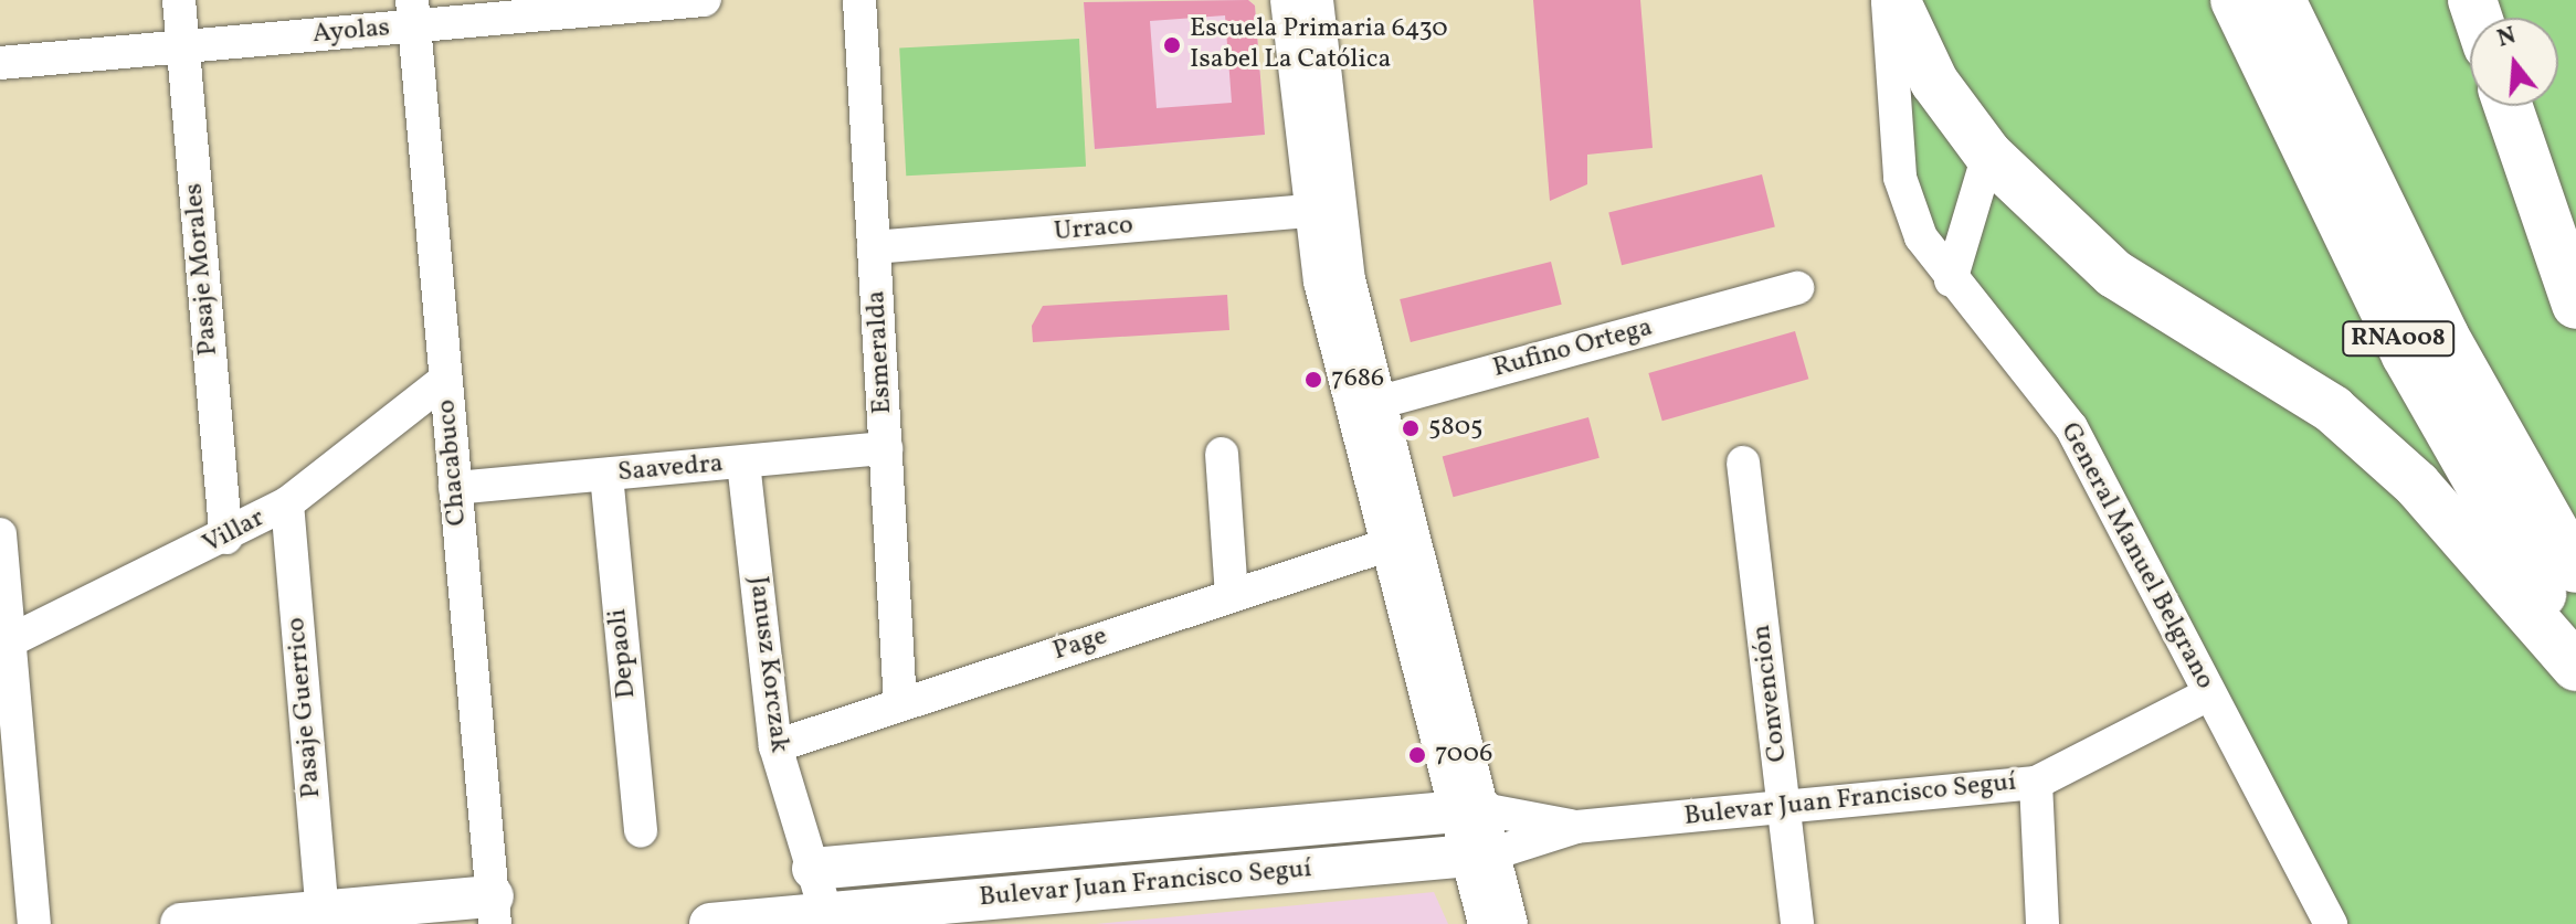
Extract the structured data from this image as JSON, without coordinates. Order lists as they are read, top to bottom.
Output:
{
  "streets": {
    "highway": ["RNA008"],
    "main road": ["Bulevar Juan Francisco Seguí"],
    "street": [
      "Ayolas",
      "Urraco",
      "Pasaje Morales",
      "Rufino Ortega",
      "Esmeralda",
      "Chacabuco",
      "Saavedra",
      "Villar",
      "General Manuel Belgrano",
      "Page",
      "Depaoli",
      "Janusz Korczak",
      "Convención",
      "Pasaje Guerrico"
    ]
  },
  "crossings": [
    ["Ayolas", "Pasaje Morales"],
    ["Ayolas", "Chacabuco"],
    ["Urraco", "Esmeralda"],
    ["Pasaje Morales", "Villar"],
    ["Esmeralda", "Saavedra"],
    ["Esmeralda", "Page"],
    ["Chacabuco", "Saavedra"],
    ["Chacabuco", "Villar"],
    ["Saavedra", "Depaoli"],
    ["Saavedra", "Janusz Korczak"],
    ["Villar", "Pasaje Guerrico"],
    ["General Manuel Belgrano", "Bulevar Juan Francisco Seguí"],
    ["Page", "Janusz Korczak"],
    ["Janusz Korczak", "Bulevar Juan Francisco Seguí"],
    ["Convención", "Bulevar Juan Francisco Seguí"]
  ],
  "places": [
    "Escuela Primaria 6430 Isabel La Católica",
    "7686",
    "5805",
    "7006"
  ],
  "north": "top"
}
